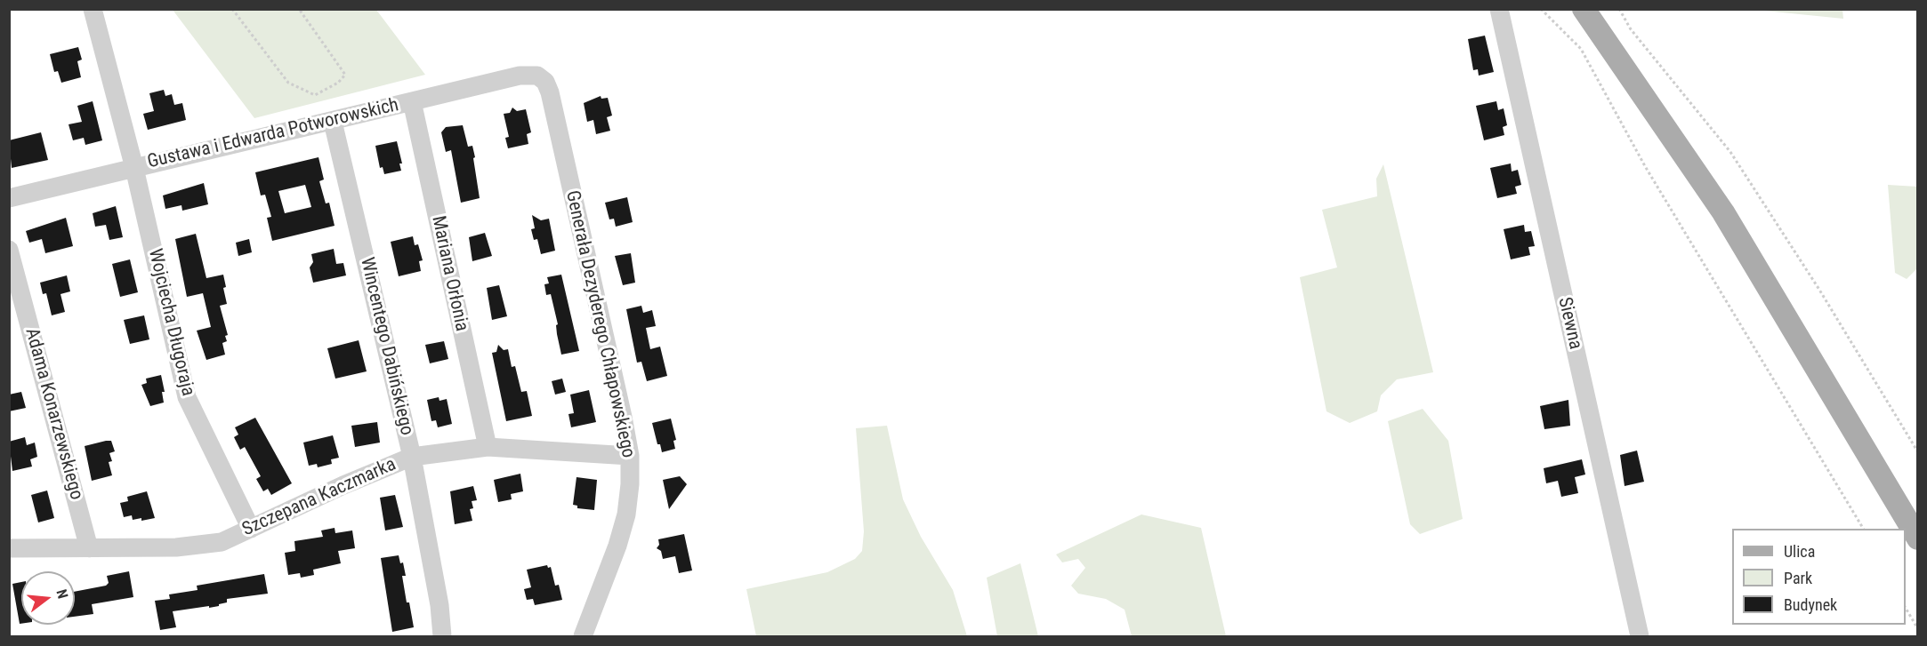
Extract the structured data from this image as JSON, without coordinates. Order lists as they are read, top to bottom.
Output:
{
  "streets": {
    "street": [
      "Gustawa i Edwarda Potworowskich",
      "Mariana Orłonia",
      "Wojciecha Długoraja",
      "Siewna",
      "Generała Dezyderego Chłapowskiego",
      "Wincentego Dabińskiego",
      "Adama Konarzewskiego",
      "Szczepana Kaczmarka"
    ]
  },
  "crossings": [
    ["Gustawa i Edwarda Potworowskich", "Mariana Orłonia"],
    ["Gustawa i Edwarda Potworowskich", "Wojciecha Długoraja"],
    ["Gustawa i Edwarda Potworowskich", "Generała Dezyderego Chłapowskiego"],
    ["Gustawa i Edwarda Potworowskich", "Wincentego Dabińskiego"],
    ["Mariana Orłonia", "Szczepana Kaczmarka"],
    ["Wojciecha Długoraja", "Szczepana Kaczmarka"],
    ["Generała Dezyderego Chłapowskiego", "Szczepana Kaczmarka"],
    ["Wincentego Dabińskiego", "Szczepana Kaczmarka"],
    ["Adama Konarzewskiego", "Szczepana Kaczmarka"]
  ],
  "legend": ["Ulica", "Park", "Budynek"],
  "north": "right"
}
